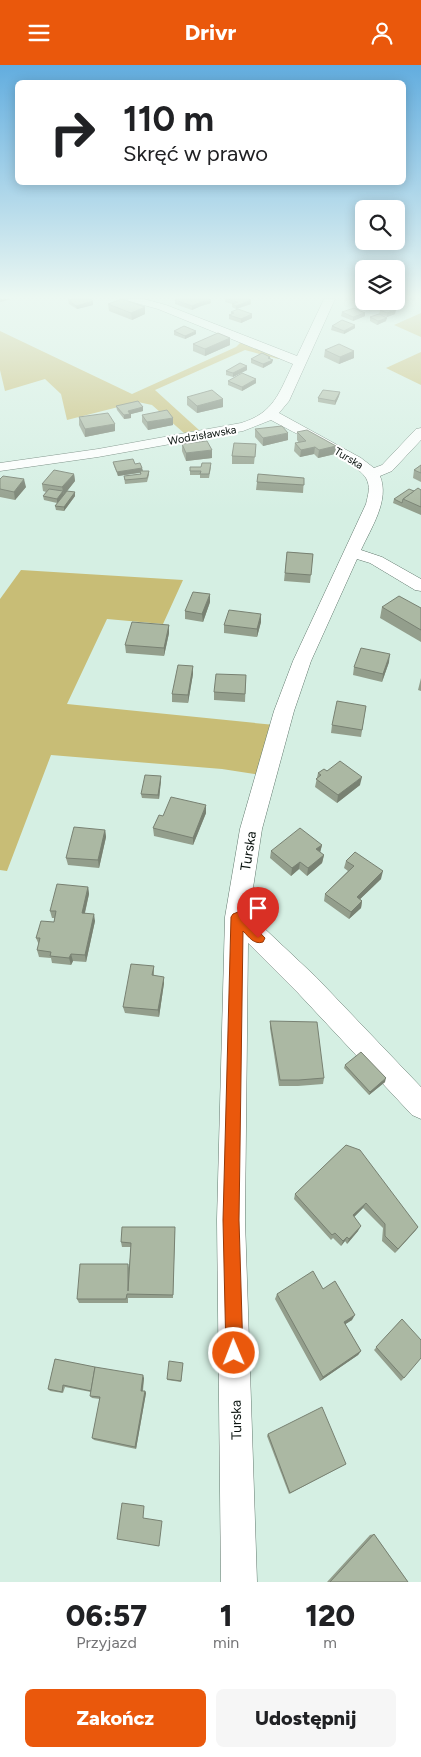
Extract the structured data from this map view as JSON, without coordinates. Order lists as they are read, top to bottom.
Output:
{
  "streets": {
    "street": ["Wodzisławska", "Turska"]
  },
  "crossings": [
    ["Wodzisławska", "Turska"]
  ],
  "page": {
    "header": "Drivr",
    "turn": ["110 m", "Skręć w prawo"],
    "eta": [
      "06:57",
      "Przyjazd",
      "1",
      "min",
      "120",
      "m"
    ],
    "buttons": ["Zakończ", "Udostępnij"]
  }
}
